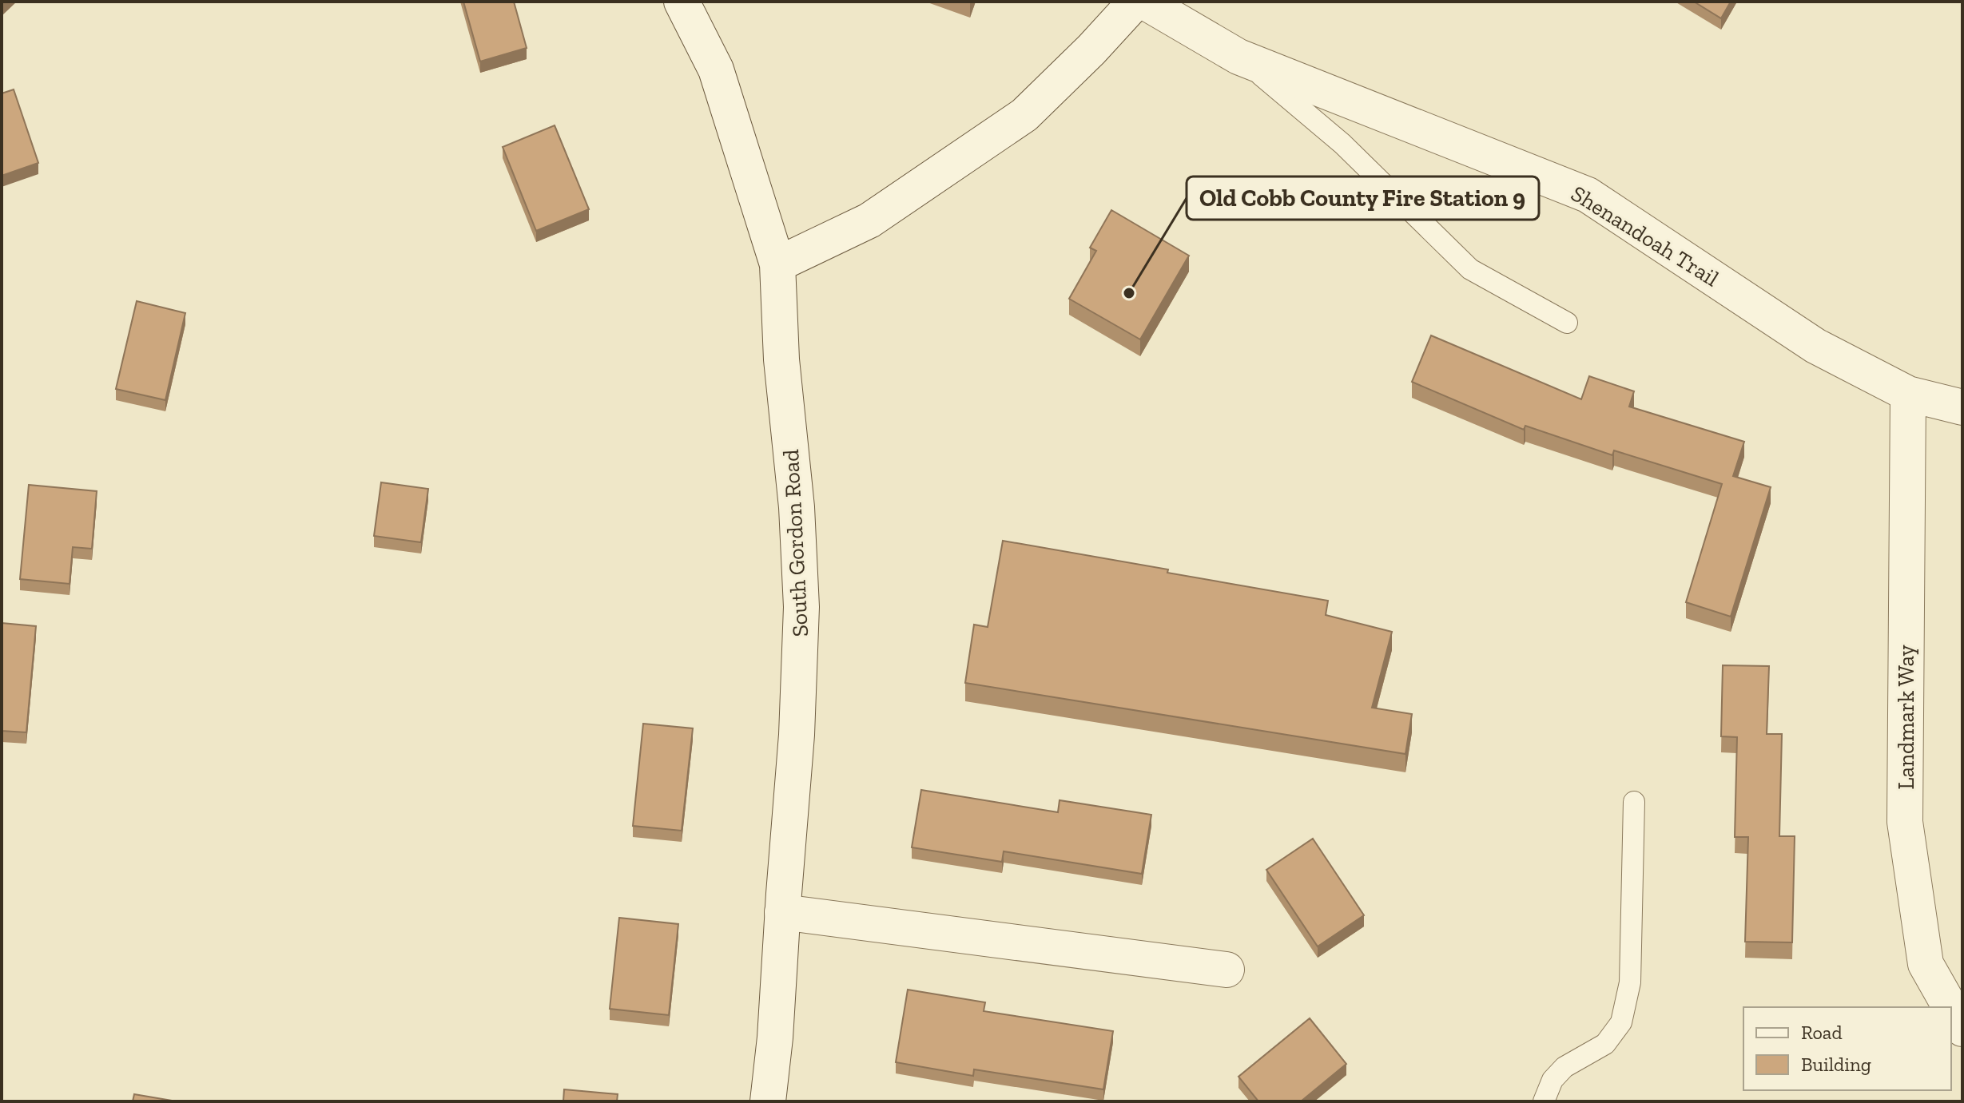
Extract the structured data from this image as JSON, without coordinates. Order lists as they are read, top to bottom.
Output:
{
  "streets": {
    "street": ["Shenandoah Trail", "South Gordon Road", "Landmark Way"]
  },
  "crossings": [
    ["Shenandoah Trail", "Landmark Way"]
  ],
  "places": ["Old Cobb County Fire Station 9"],
  "legend": ["Road", "Building"]
}
